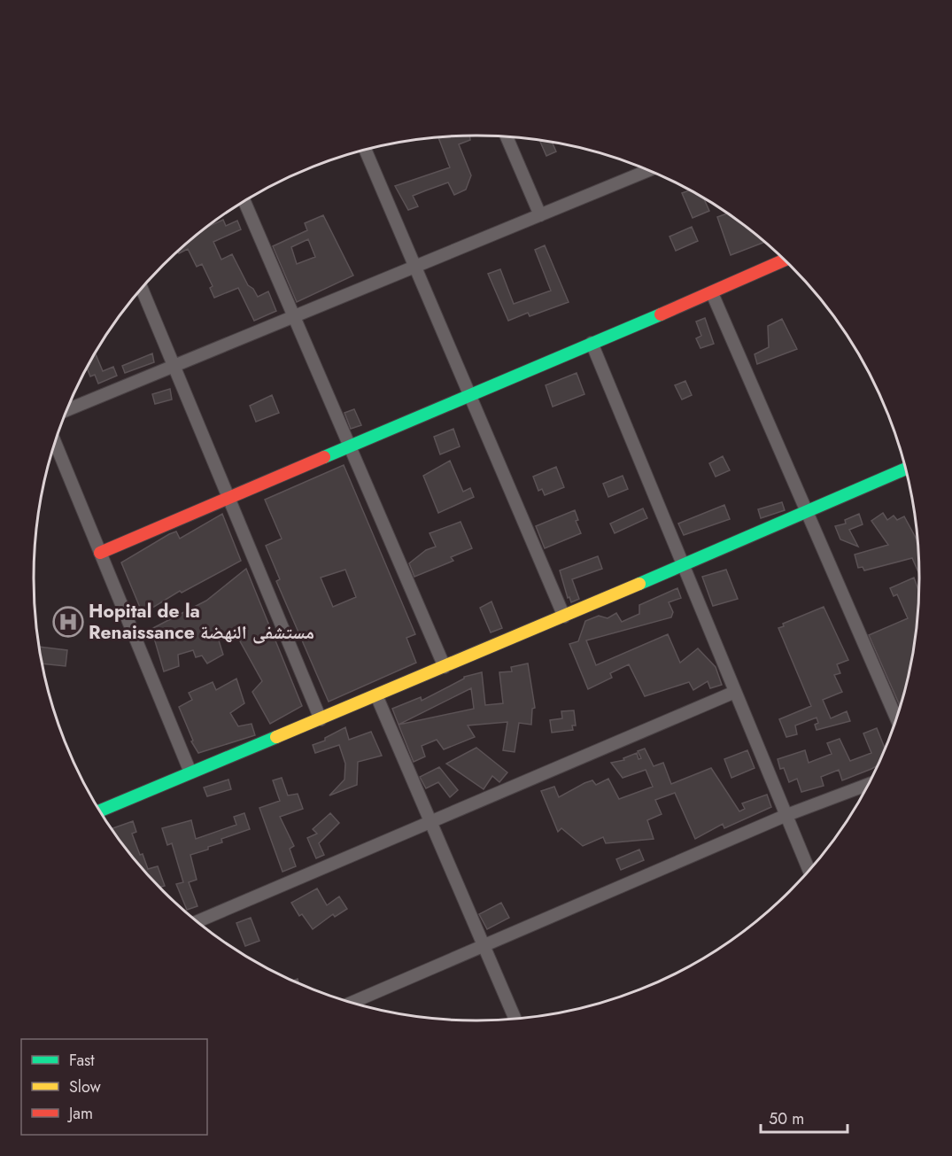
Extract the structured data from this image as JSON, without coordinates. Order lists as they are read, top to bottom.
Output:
{
  "places": {
    "hospital": ["Hopital de la Renaissance مستشفى النهضة"]
  },
  "legend": ["Fast", "Slow", "Jam"],
  "scale_bar": "50 m"
}
